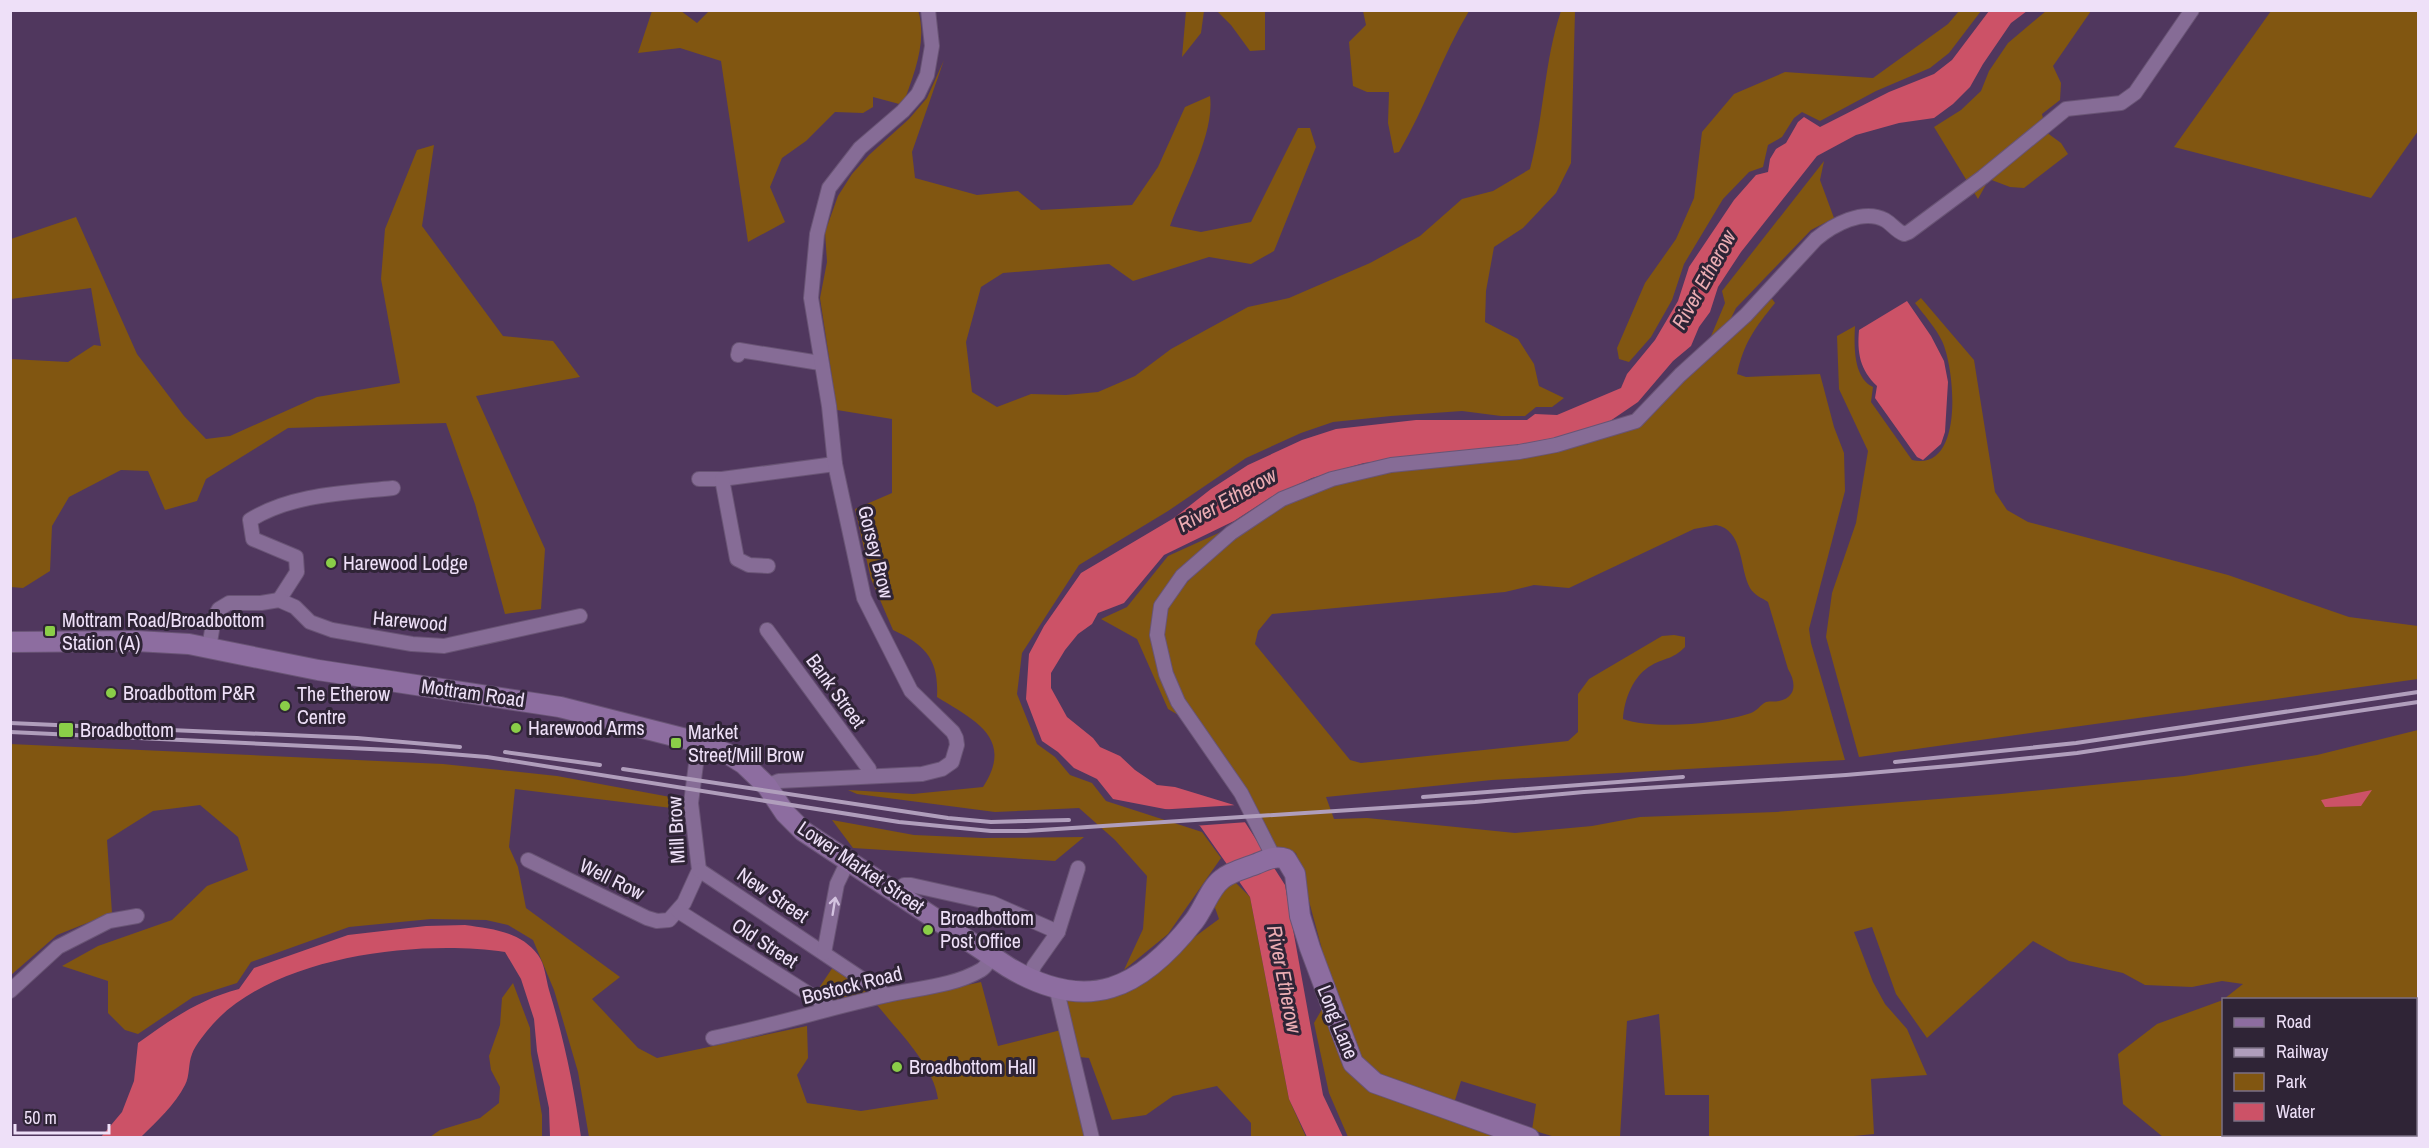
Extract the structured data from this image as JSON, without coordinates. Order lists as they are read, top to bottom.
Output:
{
  "streets": {
    "street": [
      "Gorsey Brow",
      "Harewood",
      "Bank Street",
      "Mottram Road",
      "Mill Brow",
      "Lower Market Street",
      "Well Row",
      "New Street",
      "Old Street",
      "Bostock Road",
      "Long Lane"
    ]
  },
  "crossings": [
    ["Gorsey Brow", "Bank Street"],
    ["Gorsey Brow", "Lower Market Street"],
    ["Mottram Road", "Mill Brow"],
    ["Mottram Road", "Lower Market Street"],
    ["Mill Brow", "Lower Market Street"],
    ["Mill Brow", "Well Row"],
    ["Mill Brow", "New Street"],
    ["Mill Brow", "Old Street"],
    ["Lower Market Street", "Bostock Road"],
    ["Lower Market Street", "Long Lane"],
    ["Well Row", "Old Street"],
    ["New Street", "Bostock Road"],
    ["Old Street", "Bostock Road"]
  ],
  "water": ["River Etherow"],
  "places": {
    "other": [
      "Harewood Lodge",
      "Broadbottom P&R",
      "The Etherow Centre",
      "Harewood Arms",
      "Broadbottom Post Office",
      "Broadbottom Hall"
    ],
    "transit": ["Mottram Road/Broadbottom Station (A)", "Broadbottom", "Market Street/Mill Brow"]
  },
  "legend": [
    "Road",
    "Railway",
    "Park",
    "Water"
  ],
  "scale_bar": "50 m"
}
